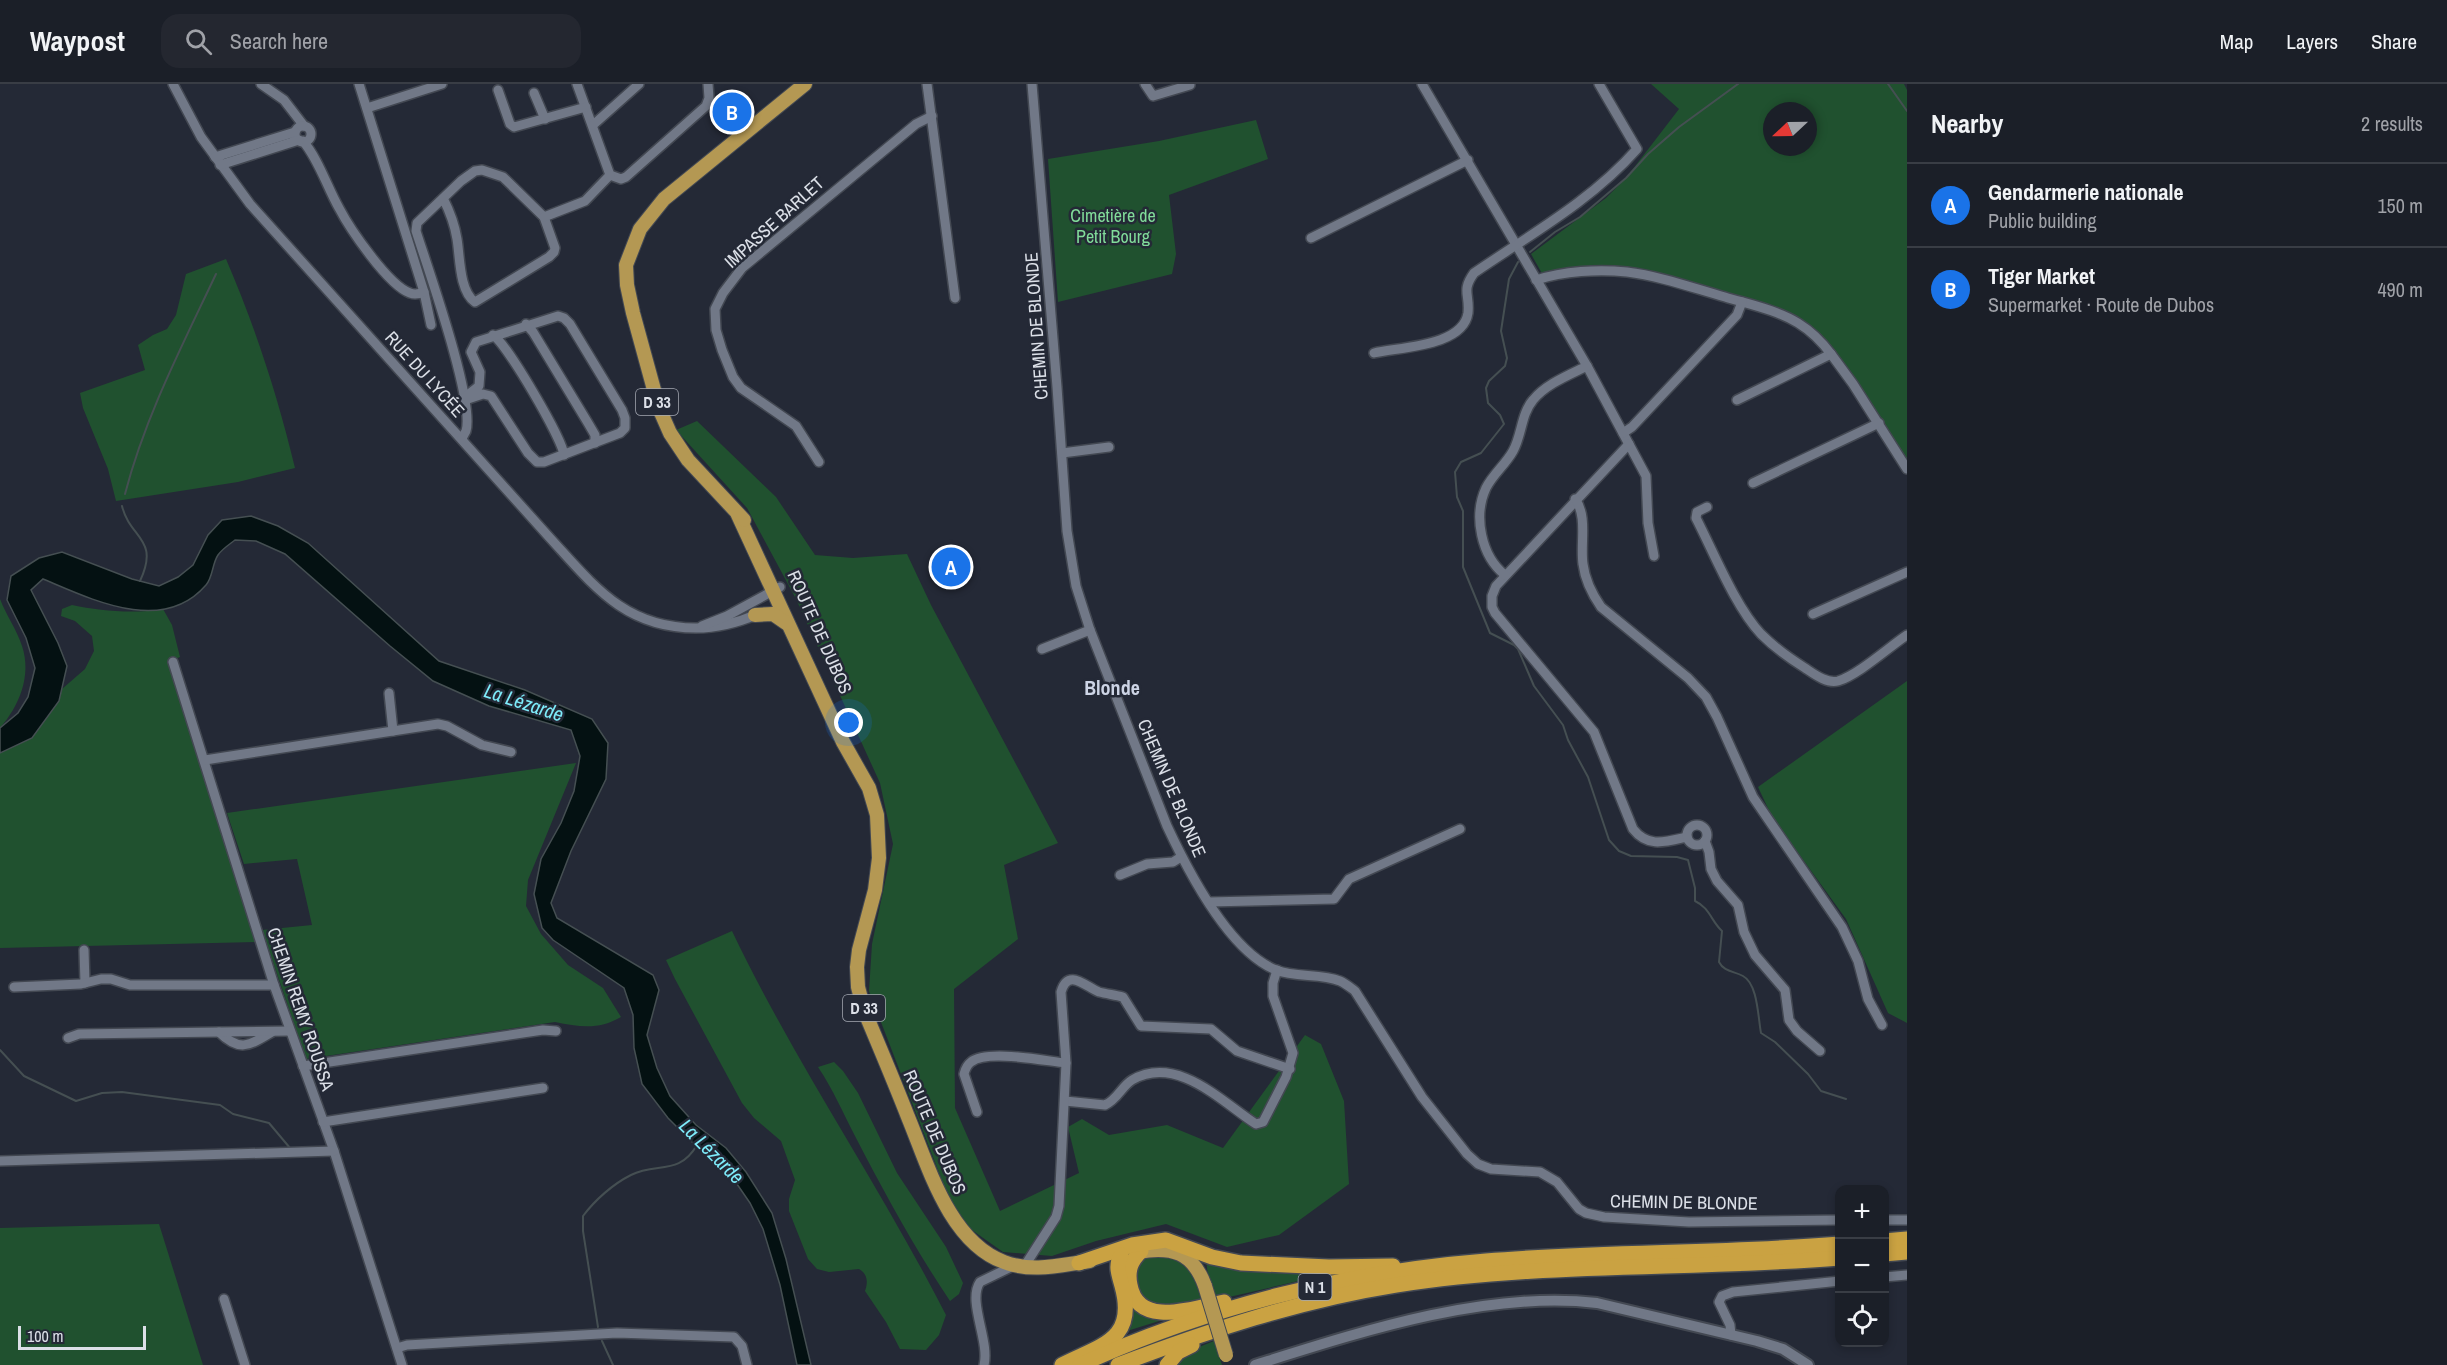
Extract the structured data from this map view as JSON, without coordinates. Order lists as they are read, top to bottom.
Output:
{
  "streets": {
    "highway": ["N 1"],
    "main road": ["D 33", "ROUTE DE DUBOS"],
    "street": [
      "IMPASSE BARLET",
      "CHEMIN DE BLONDE",
      "RUE DU LYCÉE",
      "CHEMIN REMY ROUSSA"
    ]
  },
  "crossings": [
    ["RUE DU LYCÉE", "ROUTE DE DUBOS"]
  ],
  "districts": ["Blonde"],
  "water": ["La Lézarde"],
  "parks": ["Cimetière de Petit Bourg"],
  "scale_bar": "100 m",
  "north": "left",
  "page": {
    "header": "Waypost",
    "search": "Search here",
    "nav": ["Map", "Layers", "Share"],
    "heading": ["Nearby", "2 results"],
    "pins": ["B", "A"],
    "list": [
      {
        "mark": "A",
        "name": "Gendarmerie nationale",
        "note": "Public building",
        "value": "150 m"
      },
      {
        "mark": "B",
        "name": "Tiger Market",
        "note": "Supermarket · Route de Dubos",
        "value": "490 m"
      }
    ],
    "map_buttons": ["+", "−"],
    "scale": "100 m"
  }
}
